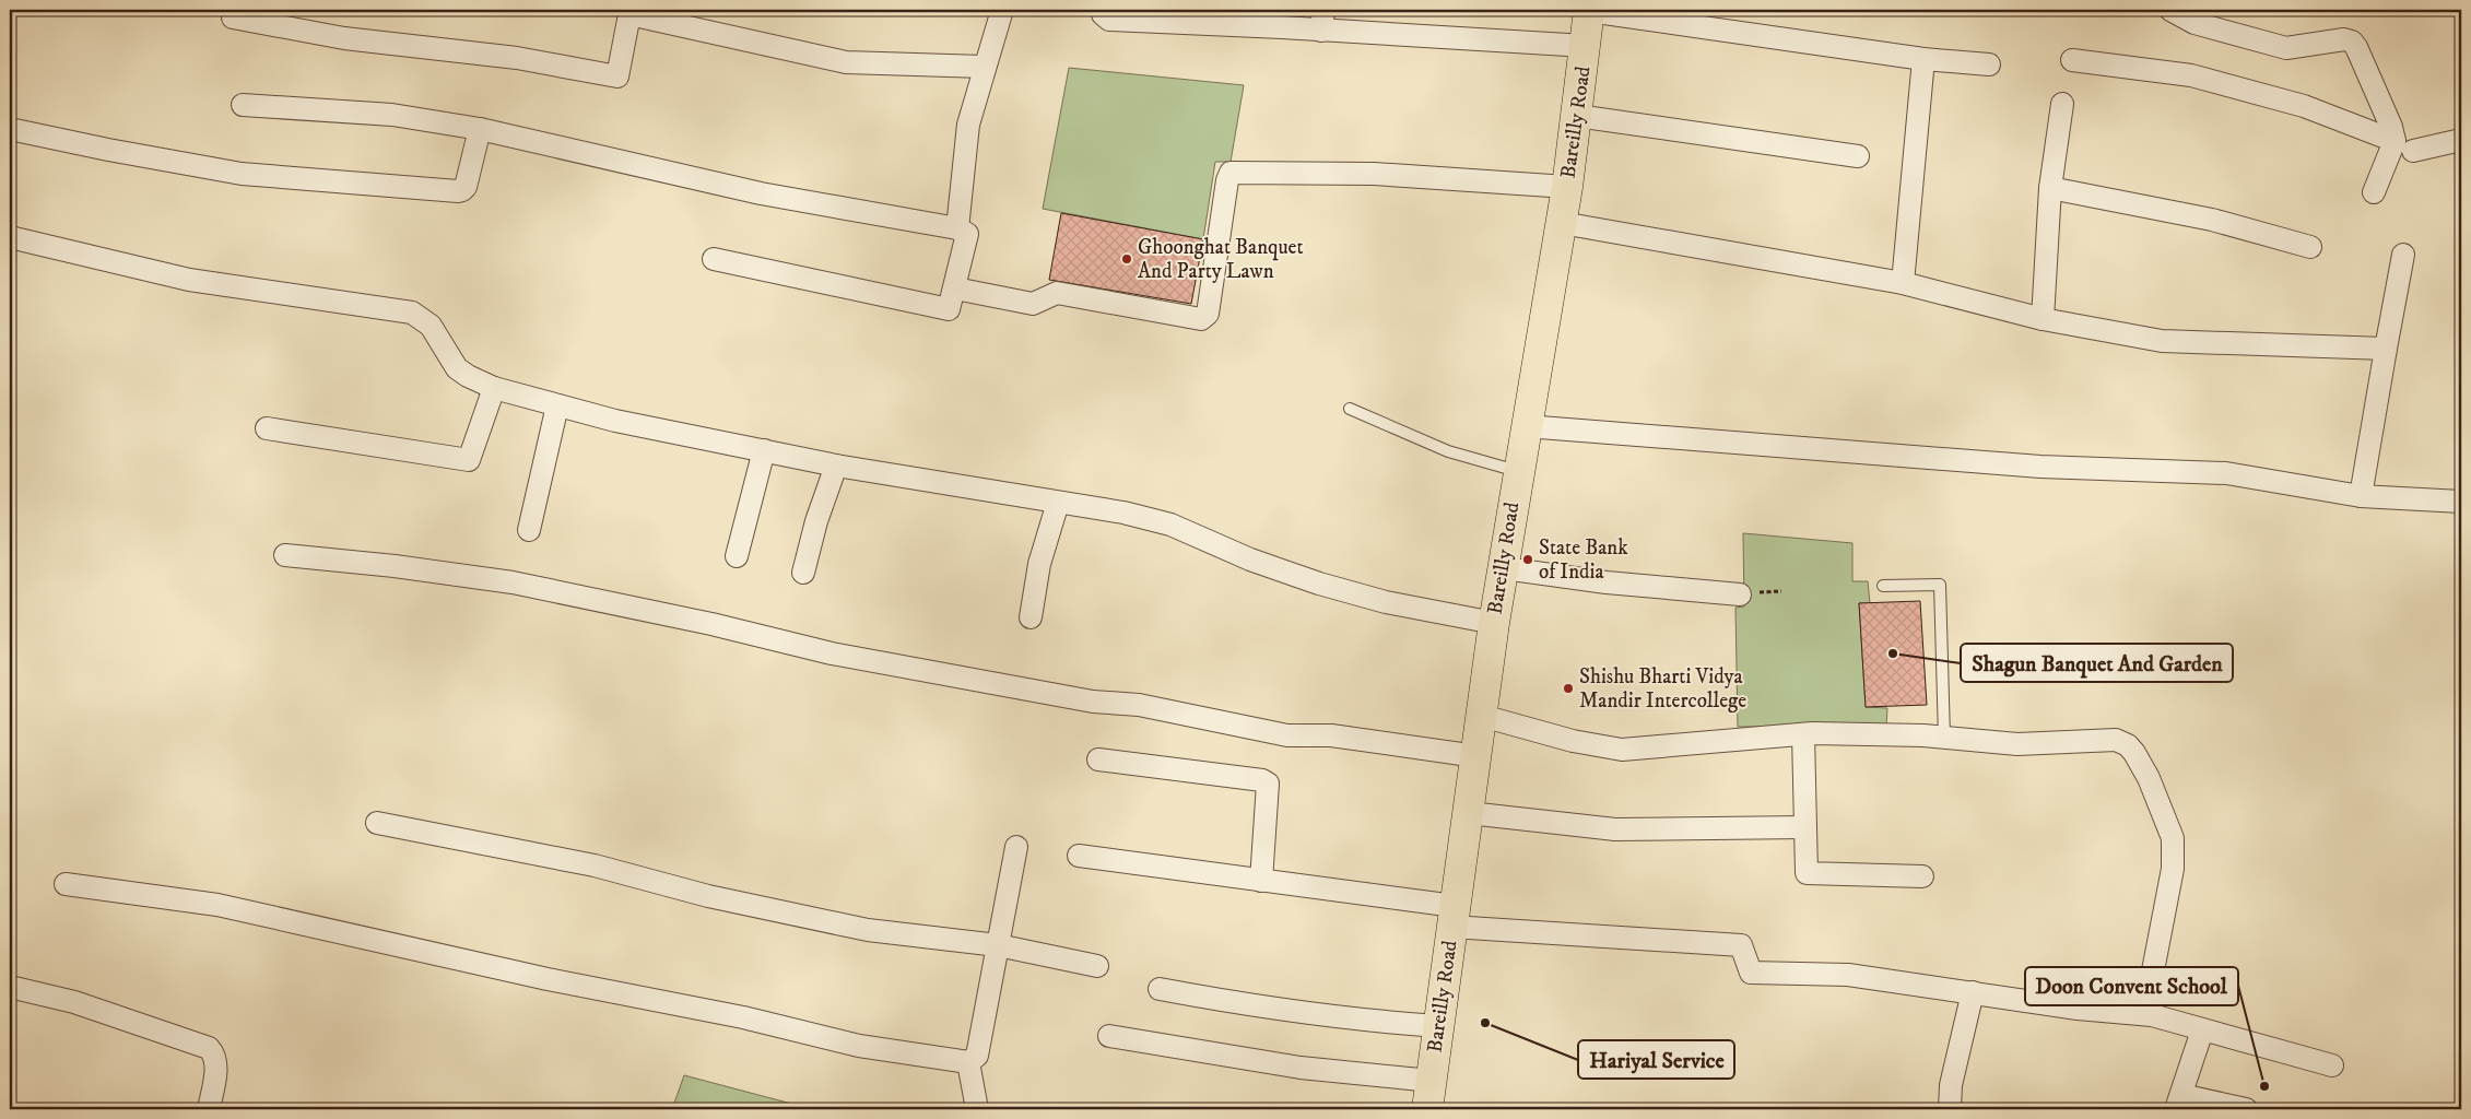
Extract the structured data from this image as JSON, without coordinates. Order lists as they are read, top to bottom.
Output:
{
  "streets": {
    "highway": ["Bareilly Road"]
  },
  "places": [
    "Ghoonghat Banquet And Party Lawn",
    "State Bank of India",
    "Shagun Banquet And Garden",
    "Shishu Bharti Vidya Mandir Intercollege",
    "Hariyal Service",
    "Doon Convent School"
  ]
}
